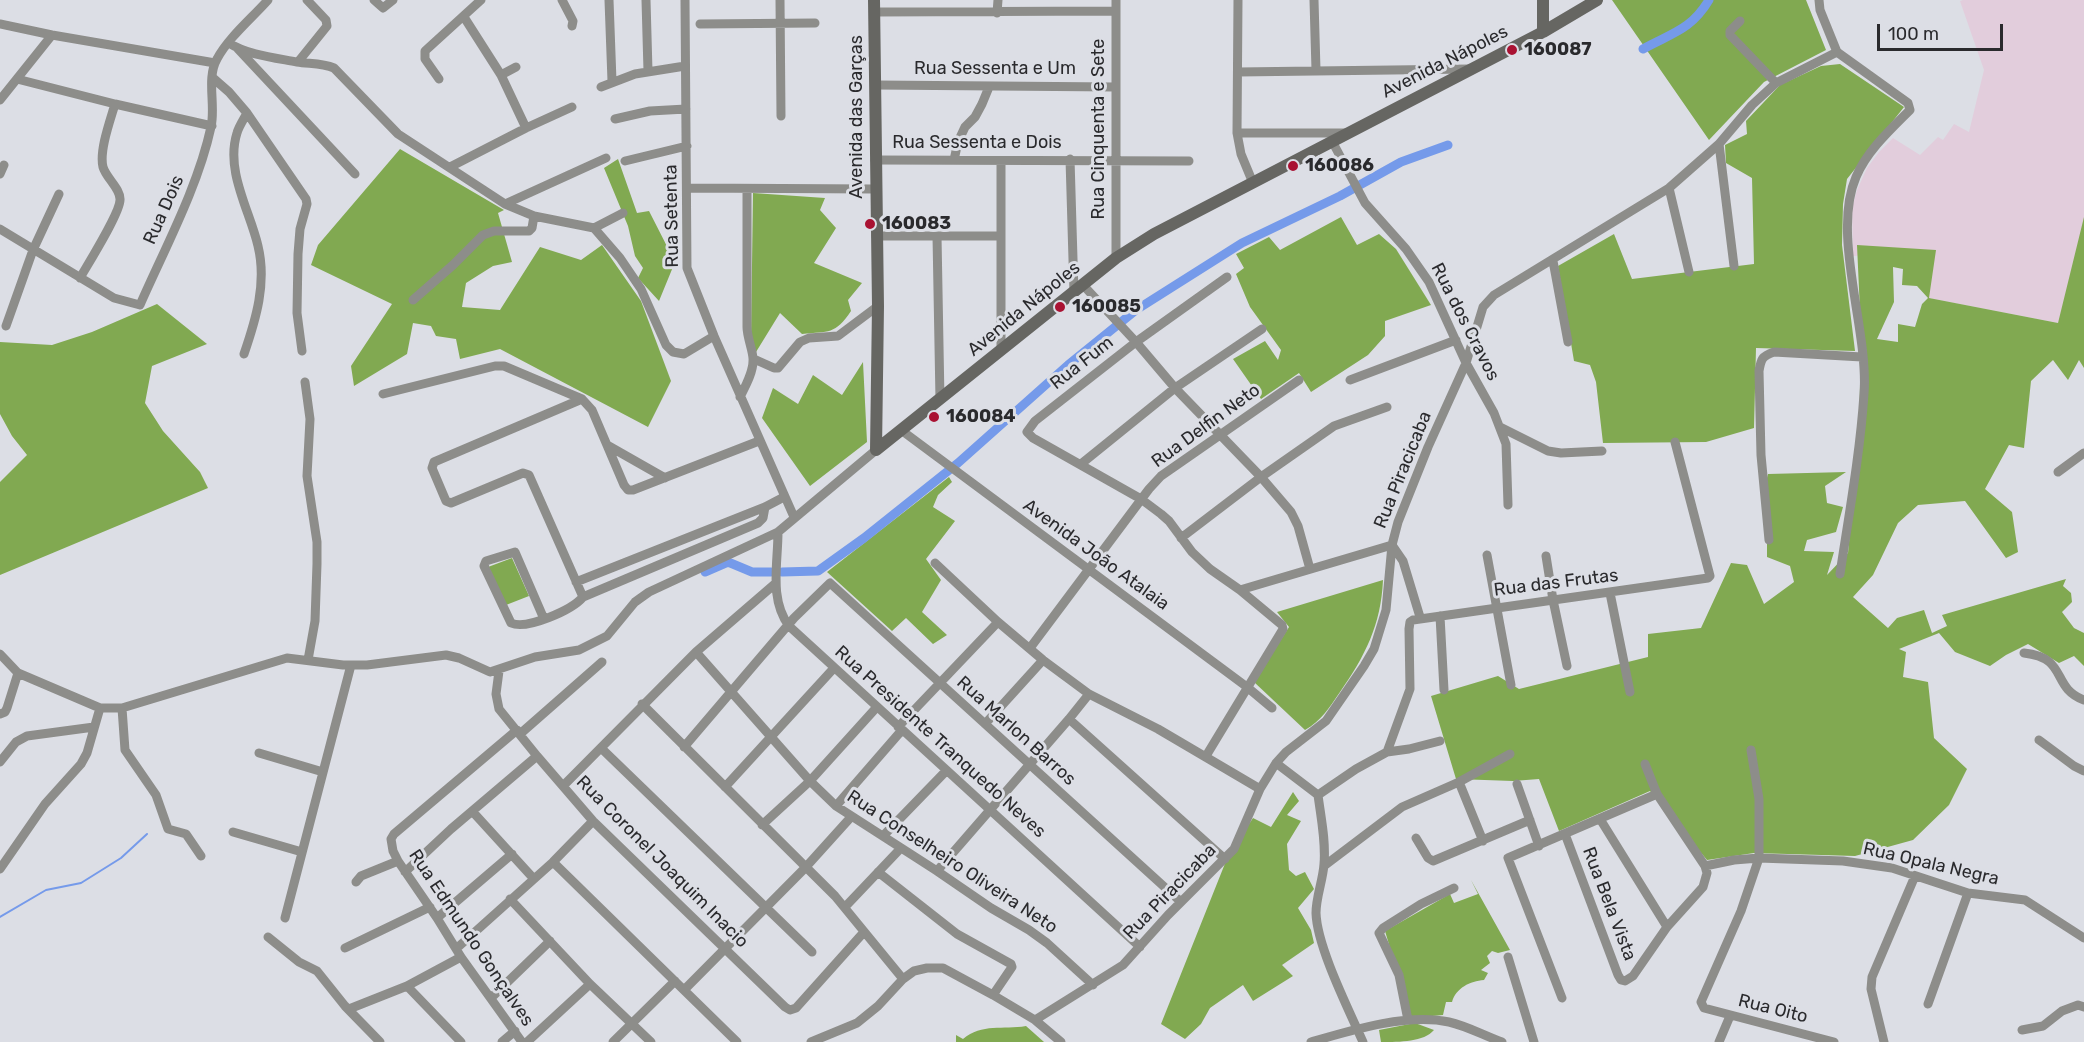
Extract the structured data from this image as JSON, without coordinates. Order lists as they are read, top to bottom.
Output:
{
  "streets": {
    "main road": ["Avenida Nápoles", "Avenida das Garças"],
    "street": [
      "Rua Sessenta e Um",
      "Rua Cinquenta e Sete",
      "Rua Sessenta e Dois",
      "Rua Dois",
      "Rua Setenta",
      "Rua dos Cravos",
      "Rua Fum",
      "Rua Delfin Neto",
      "Rua Piracicaba",
      "Avenida João Atalaia",
      "Rua das Frutas",
      "Rua Marlon Barros",
      "Rua Presidente Tranquedo Neves",
      "Rua Coronel Joaquim Inacio",
      "Rua Conselheiro Oliveira Neto",
      "Rua Opala Negra",
      "Rua Bela Vista",
      "Rua Edmundo Gonçalves",
      "Rua Oito"
    ]
  },
  "crossings": [
    ["Avenida Nápoles", "Avenida das Garças"],
    ["Avenida Nápoles", "Rua Cinquenta e Sete"],
    ["Avenida Nápoles", "Rua Setenta"],
    ["Avenida Nápoles", "Rua dos Cravos"],
    ["Avenida Nápoles", "Avenida João Atalaia"],
    ["Avenida Nápoles", "Rua Presidente Tranquedo Neves"],
    ["Avenida Nápoles", "Rua Coronel Joaquim Inacio"],
    ["Rua Sessenta e Um", "Avenida das Garças"],
    ["Rua Sessenta e Um", "Rua Cinquenta e Sete"],
    ["Avenida das Garças", "Rua Sessenta e Dois"],
    ["Rua Cinquenta e Sete", "Rua Sessenta e Dois"],
    ["Rua dos Cravos", "Rua Piracicaba"],
    ["Rua Delfin Neto", "Avenida João Atalaia"],
    ["Rua Piracicaba", "Rua Marlon Barros"],
    ["Rua Piracicaba", "Rua Presidente Tranquedo Neves"],
    ["Rua Piracicaba", "Rua Conselheiro Oliveira Neto"],
    ["Rua Marlon Barros", "Rua Presidente Tranquedo Neves"],
    ["Rua Coronel Joaquim Inacio", "Rua Edmundo Gonçalves"],
    ["Rua Opala Negra", "Rua Bela Vista"],
    ["Rua Opala Negra", "Rua Oito"]
  ],
  "places": [
    "160087",
    "160086",
    "160083",
    "160085",
    "160084"
  ],
  "scale_bar": "100 m"
}
